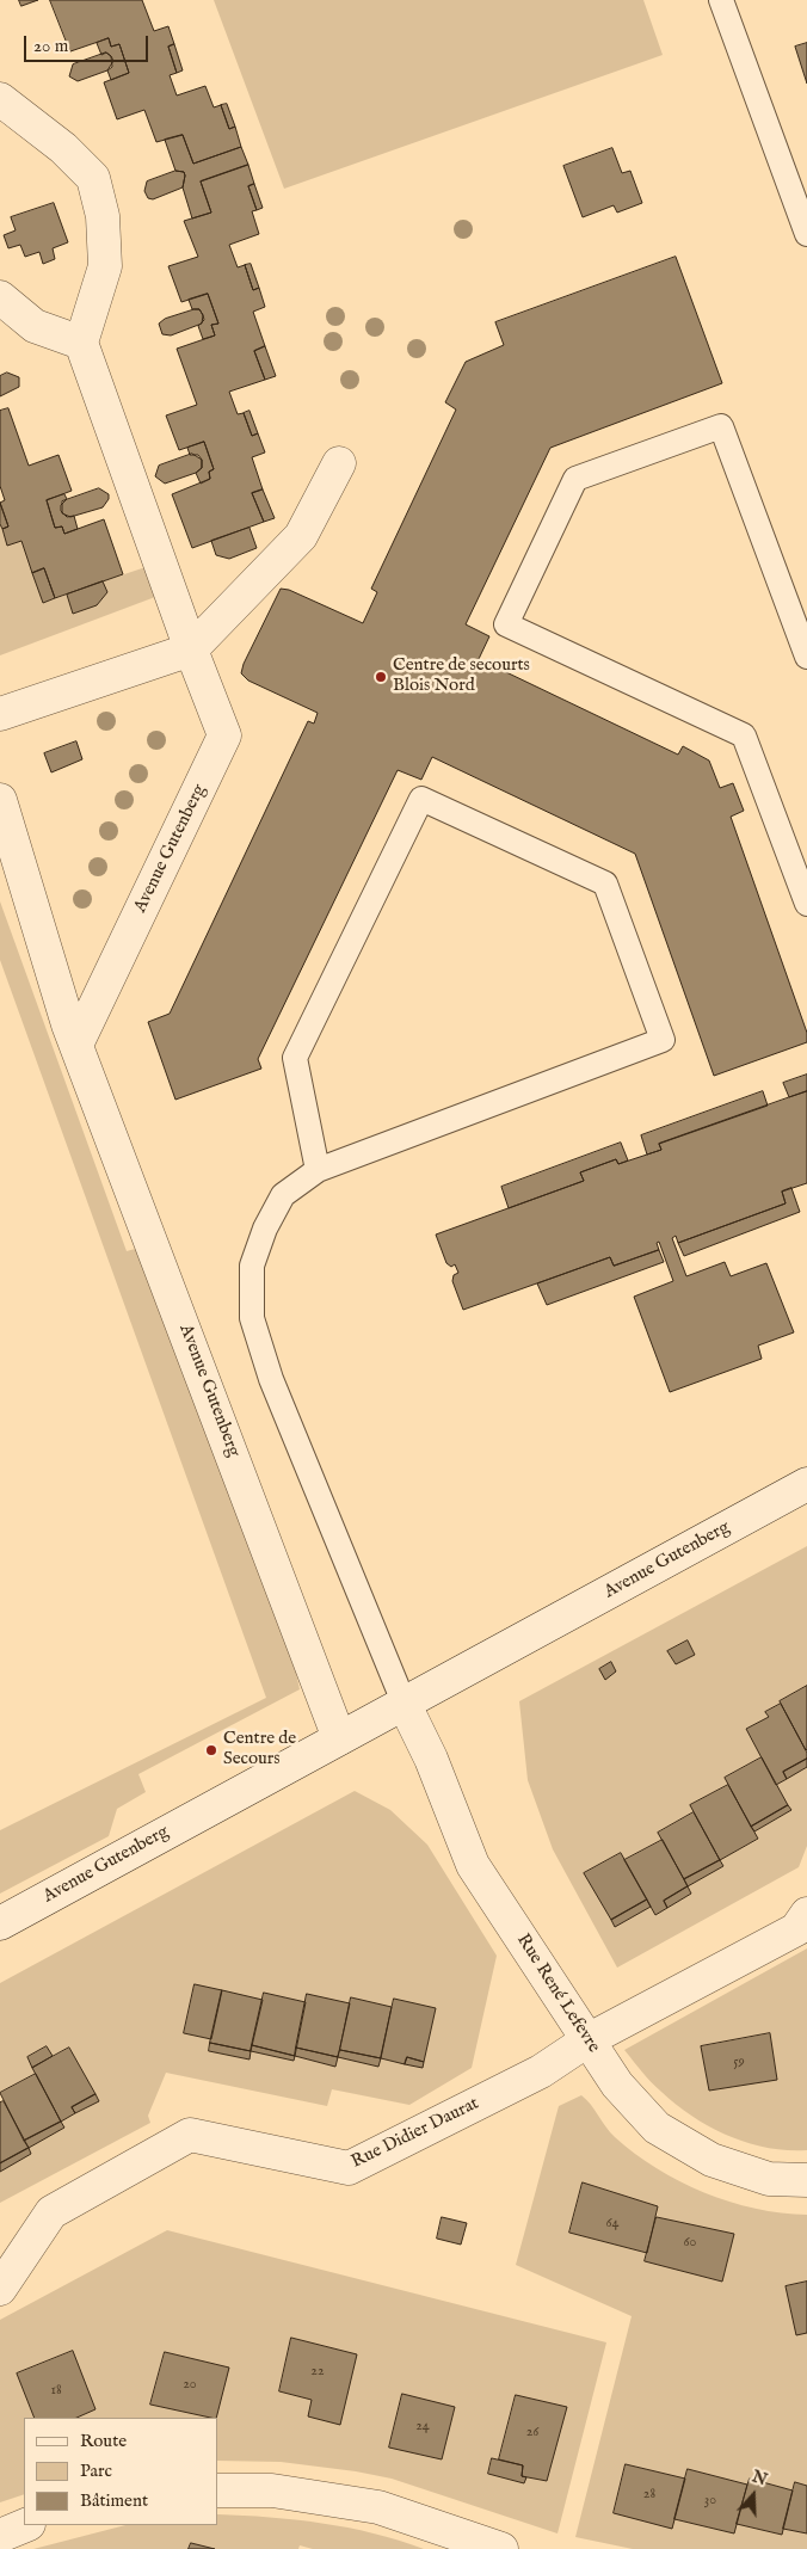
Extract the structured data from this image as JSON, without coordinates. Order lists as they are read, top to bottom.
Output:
{
  "streets": {
    "street": ["Avenue Gutenberg", "Rue René Lefevre", "Rue Didier Daurat"]
  },
  "crossings": [
    ["Avenue Gutenberg", "Rue René Lefevre"],
    ["Rue René Lefevre", "Rue Didier Daurat"]
  ],
  "places": ["Centre de secourts Blois Nord", "Centre de Secours"],
  "house_numbers": [
    "59",
    "64",
    "60",
    "22",
    "20",
    "18",
    "24",
    "26",
    "28",
    "30"
  ],
  "legend": ["Route", "Parc", "Bâtiment"],
  "scale_bar": "20 m",
  "north": "top"
}
